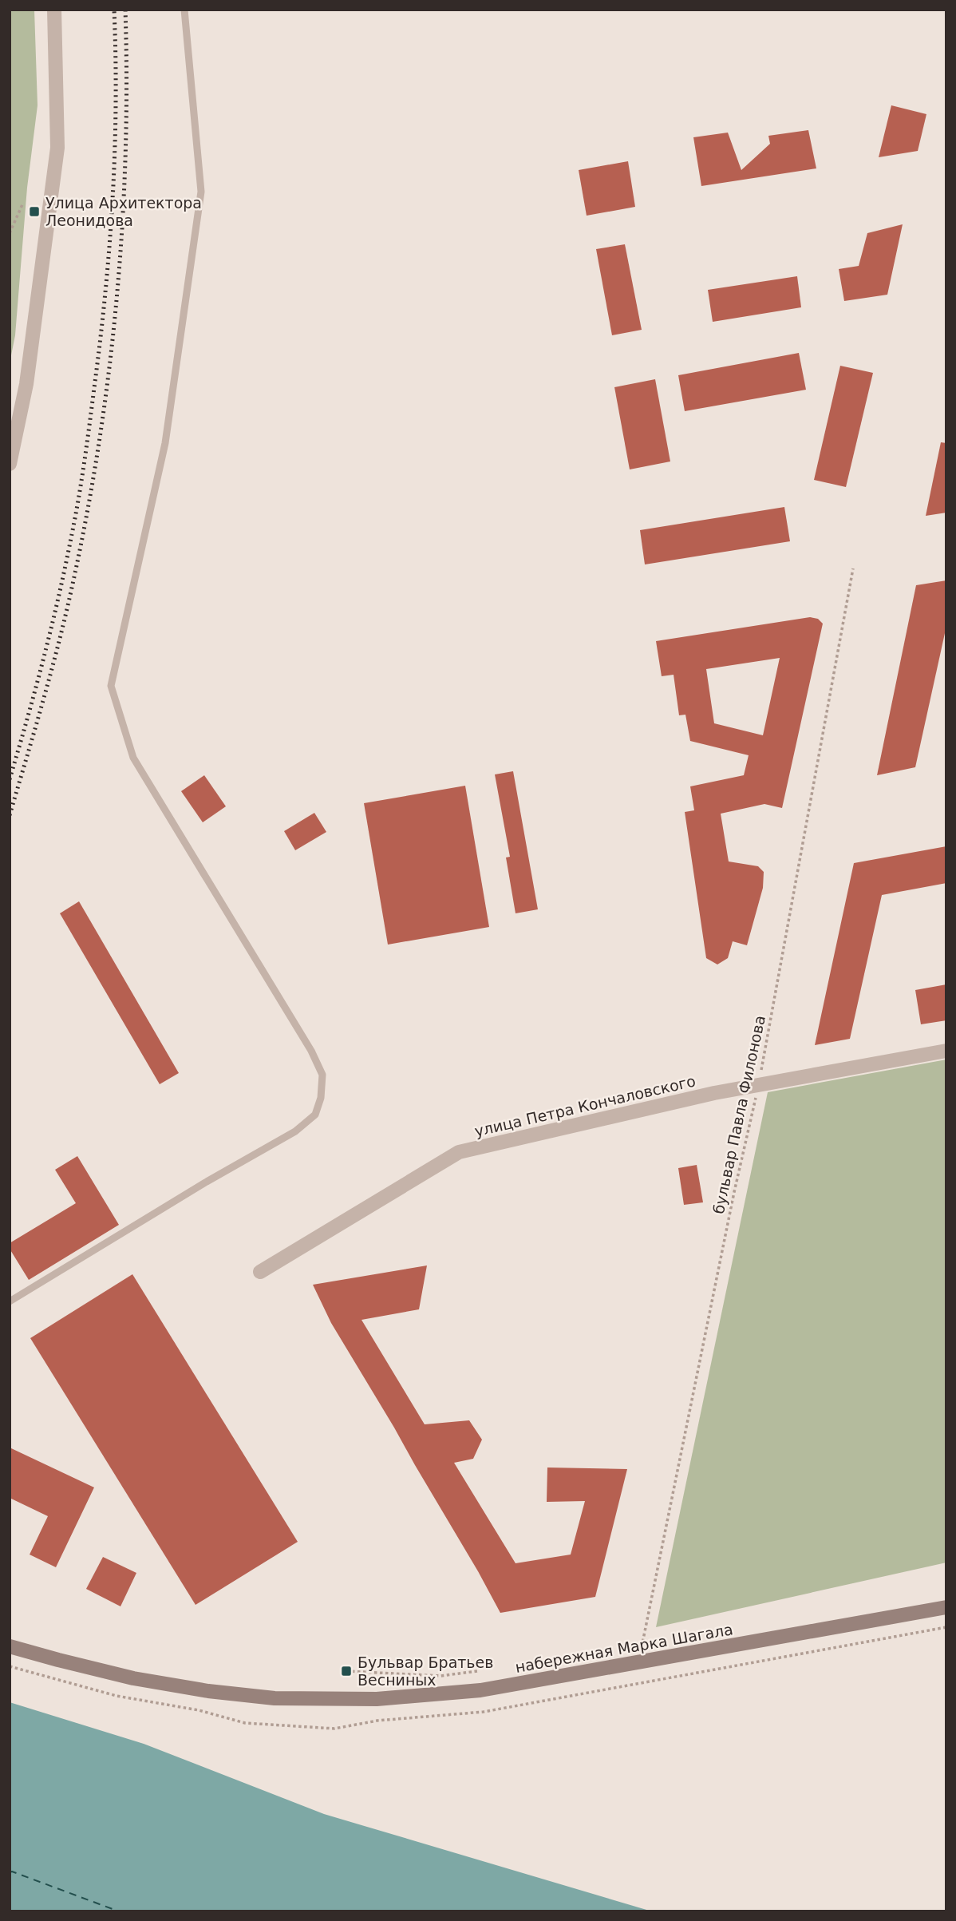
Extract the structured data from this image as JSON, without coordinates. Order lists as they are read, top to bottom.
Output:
{
  "streets": {
    "main road": ["набережная Марка Шагала"],
    "street": ["улица Петра Кончаловского"],
    "path": ["бульвар Павла Филонова"]
  },
  "crossings": [
    ["улица Петра Кончаловского", "бульвар Павла Филонова"],
    ["бульвар Павла Филонова", "набережная Марка Шагала"]
  ],
  "places": {
    "transit": ["Улица Архитектора Леонидова", "Бульвар Братьев Весниных"]
  }
}
